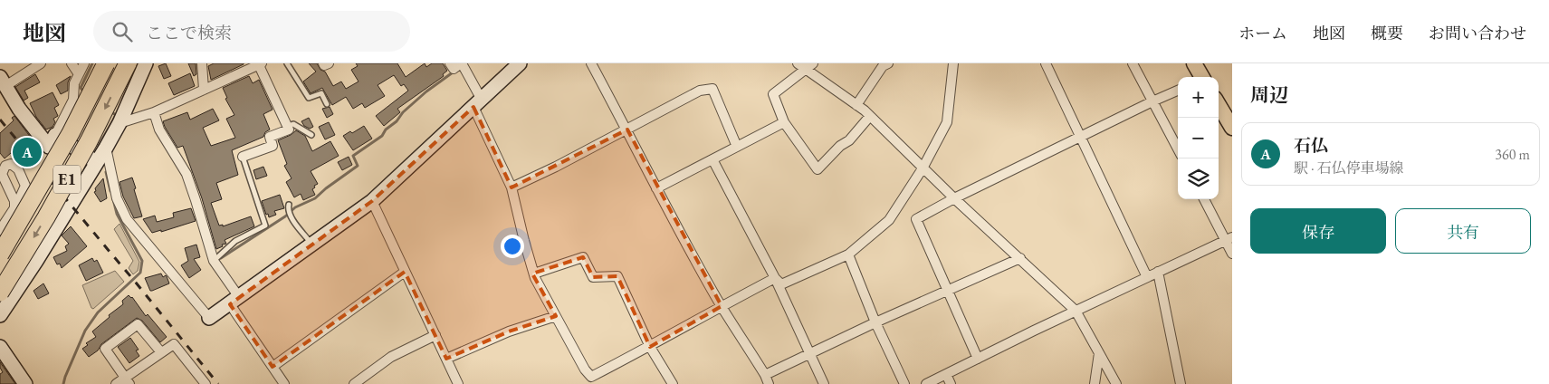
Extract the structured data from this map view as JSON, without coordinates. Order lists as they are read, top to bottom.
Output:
{
  "streets": {
    "highway": ["E1"]
  },
  "page": {
    "header": "地図",
    "search": "ここで検索",
    "nav": [
      "ホーム",
      "地図",
      "概要",
      "お問い合わせ"
    ],
    "heading": "周辺",
    "map_buttons": ["+", "−"],
    "list": [
      {
        "mark": "A",
        "name": "石仏",
        "note": "駅 · 石仏停車場線",
        "value": "360 m"
      }
    ],
    "pins": "A",
    "buttons": ["保存", "共有"]
  }
}
